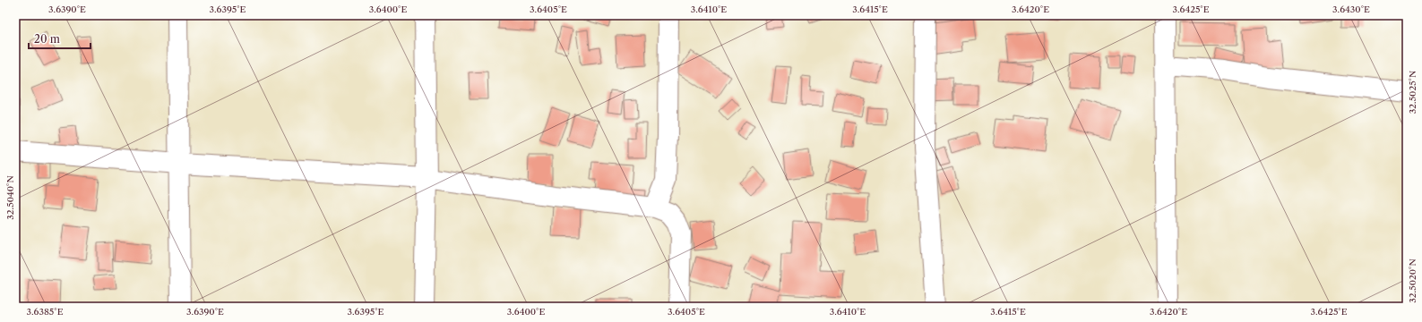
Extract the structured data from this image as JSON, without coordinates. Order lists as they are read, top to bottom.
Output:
{
  "scale_bar": "20 m",
  "coordinates": [
    "3.6390°E",
    "3.6395°E",
    "3.6400°E",
    "3.6405°E",
    "3.6410°E",
    "3.6415°E",
    "3.6420°E",
    "3.6425°E",
    "3.6430°E",
    "32.5025°N",
    "32.5040°N",
    "32.5020°N",
    "3.6385°E"
  ]
}
